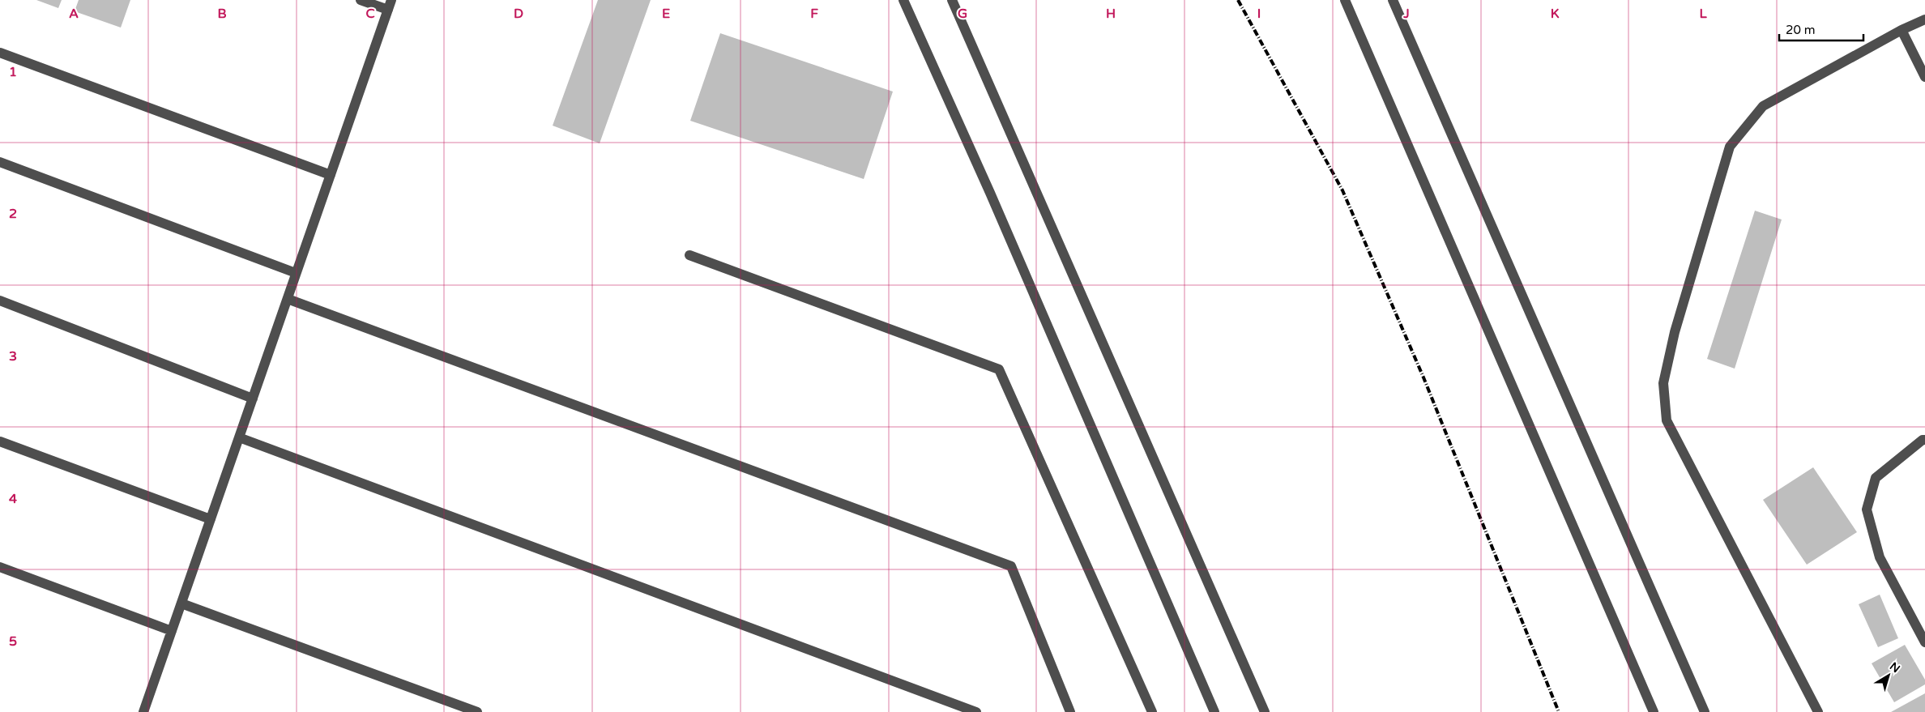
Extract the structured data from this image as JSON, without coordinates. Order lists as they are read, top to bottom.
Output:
{
  "scale_bar": "20 m",
  "north": "top right",
  "grid": {
    "columns": [
      "A",
      "B",
      "C",
      "D",
      "E",
      "F",
      "G",
      "H",
      "I",
      "J",
      "K",
      "L"
    ],
    "rows": [
      "1",
      "2",
      "3",
      "4",
      "5"
    ]
  }
}
